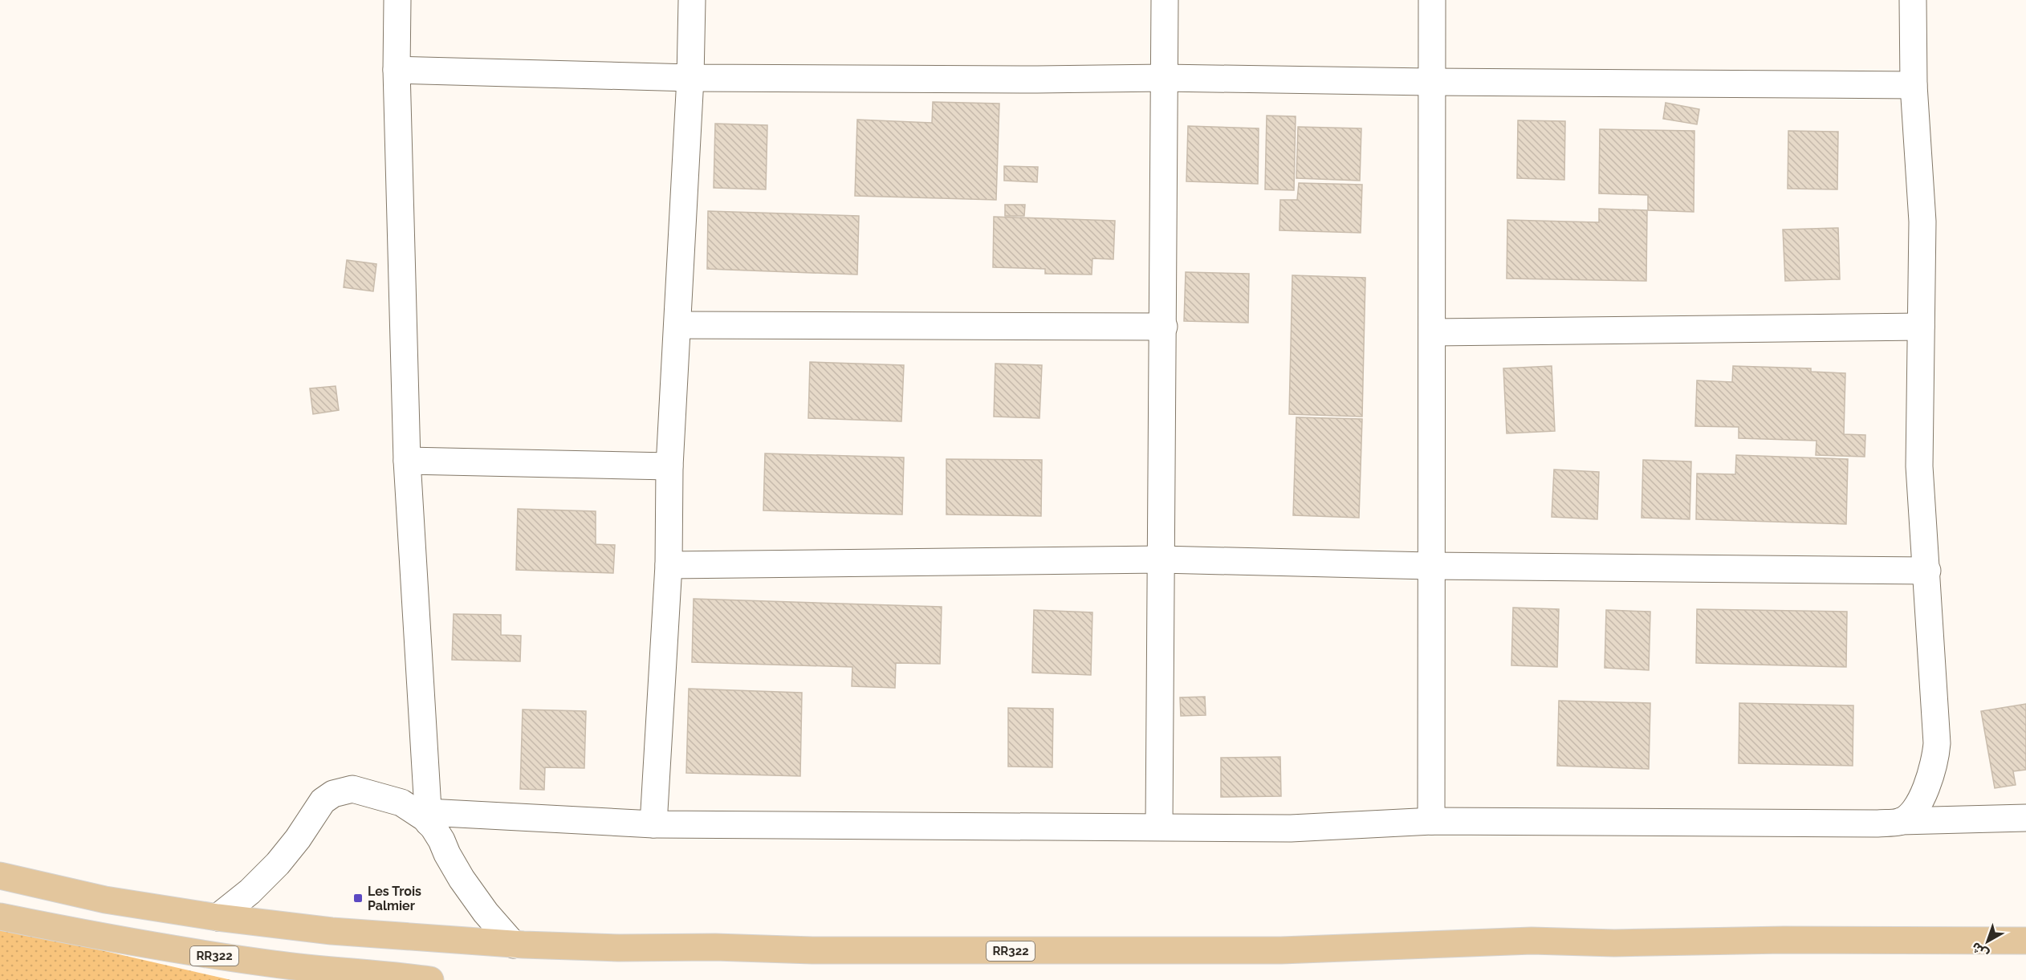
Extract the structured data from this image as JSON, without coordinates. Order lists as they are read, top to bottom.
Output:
{
  "streets": {
    "main road": ["RR322"]
  },
  "places": {
    "transit": ["Les Trois Palmier"]
  },
  "north": "bottom left"
}
